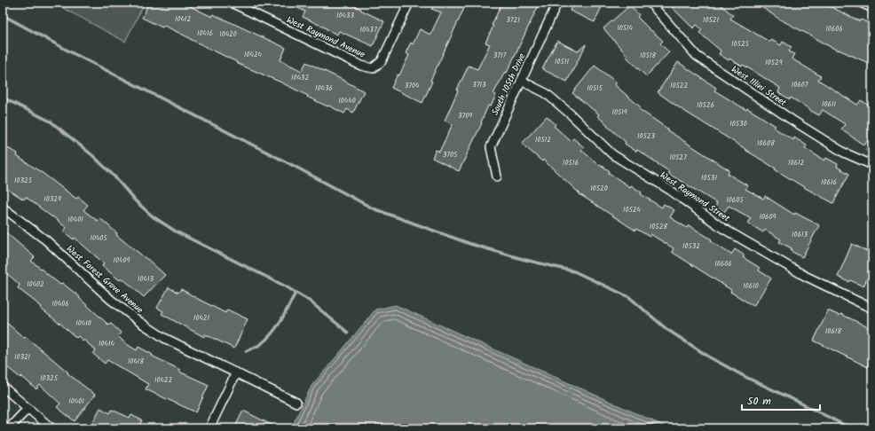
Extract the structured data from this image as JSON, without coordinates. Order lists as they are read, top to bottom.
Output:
{
  "streets": {
    "street": [
      "West Raymond Avenue",
      "South 105th Drive",
      "West Illini Street",
      "West Raymond Street",
      "West Forest Grove Avenue"
    ]
  },
  "crossings": [
    ["South 105th Drive", "West Raymond Street"]
  ],
  "house_numbers": [
    "10433",
    "10412",
    "3721",
    "10521",
    "10514",
    "10606",
    "10437",
    "10416",
    "10420",
    "10525",
    "10424",
    "3717",
    "10518",
    "10511",
    "10529",
    "10432",
    "3713",
    "10607",
    "3704",
    "10522",
    "10436",
    "10515",
    "10440",
    "10611",
    "10526",
    "10519",
    "3709",
    "10530",
    "10523",
    "10512",
    "10608",
    "3705",
    "10527",
    "10516",
    "10612",
    "10531",
    "10325",
    "10616",
    "10520",
    "10329",
    "10605",
    "10524",
    "10609",
    "10401",
    "10528",
    "10613",
    "10405",
    "10532",
    "10409",
    "10606",
    "10413",
    "10402",
    "10610",
    "10406",
    "10421",
    "10410",
    "10618",
    "10414",
    "10321",
    "10418",
    "10325",
    "10422",
    "10401"
  ],
  "scale_bar": "50 m"
}
